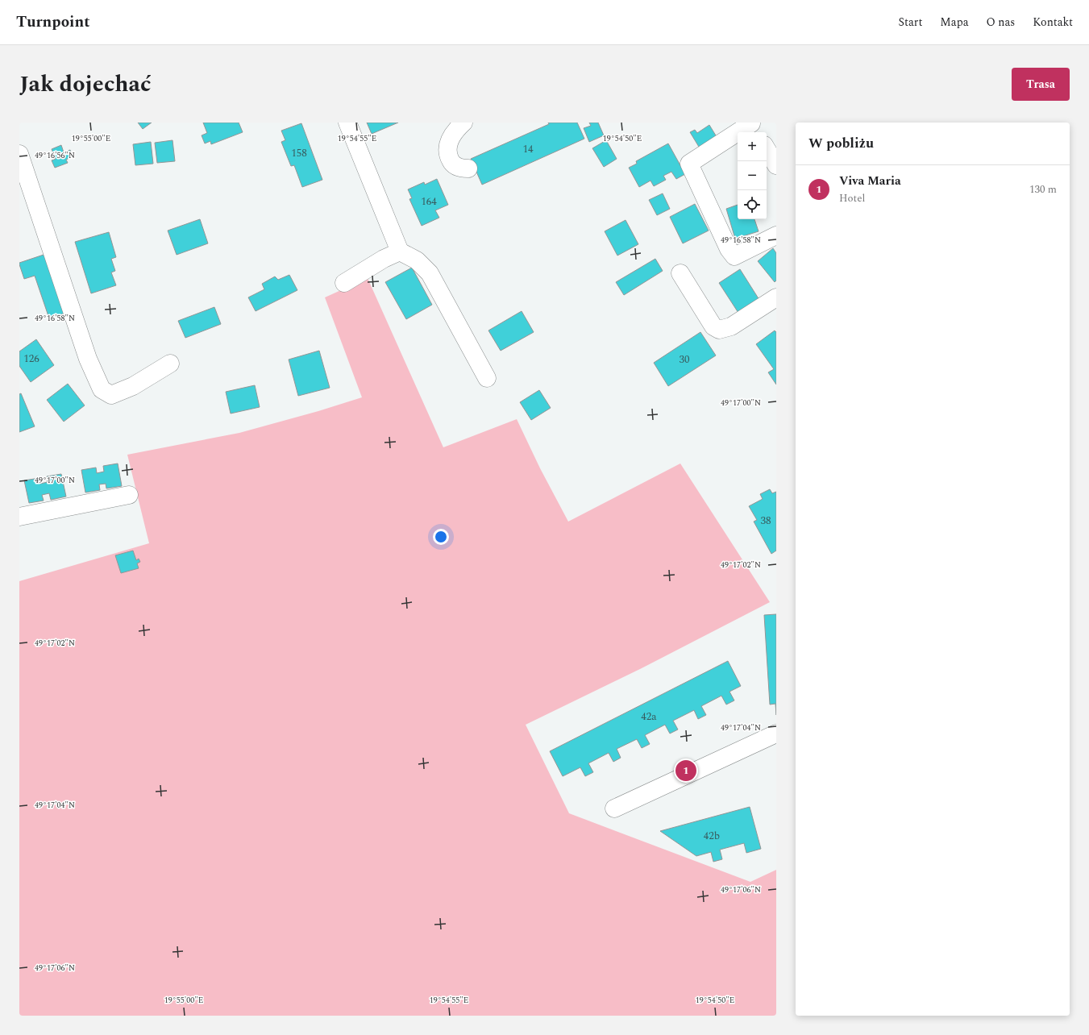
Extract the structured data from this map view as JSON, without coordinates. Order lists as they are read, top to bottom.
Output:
{
  "house_numbers": [
    "14",
    "158",
    "164",
    "126",
    "30",
    "38",
    "42a",
    "42b"
  ],
  "page": {
    "header": "Turnpoint",
    "nav": [
      "Start",
      "Mapa",
      "O nas",
      "Kontakt"
    ],
    "title": "Jak dojechać",
    "buttons": "Trasa",
    "heading": "W pobliżu",
    "map_buttons": ["+", "−"],
    "list": [
      {
        "mark": "1",
        "name": "Viva Maria",
        "note": "Hotel",
        "value": "130 m"
      }
    ],
    "pins": "1"
  },
  "coordinates": [
    "19°55'00\"E",
    "19°54'55\"E",
    "19°54'50\"E",
    "49°16'56\"N",
    "49°16'58\"N",
    "49°17'00\"N",
    "49°17'02\"N",
    "49°17'04\"N",
    "49°17'06\"N"
  ]
}
